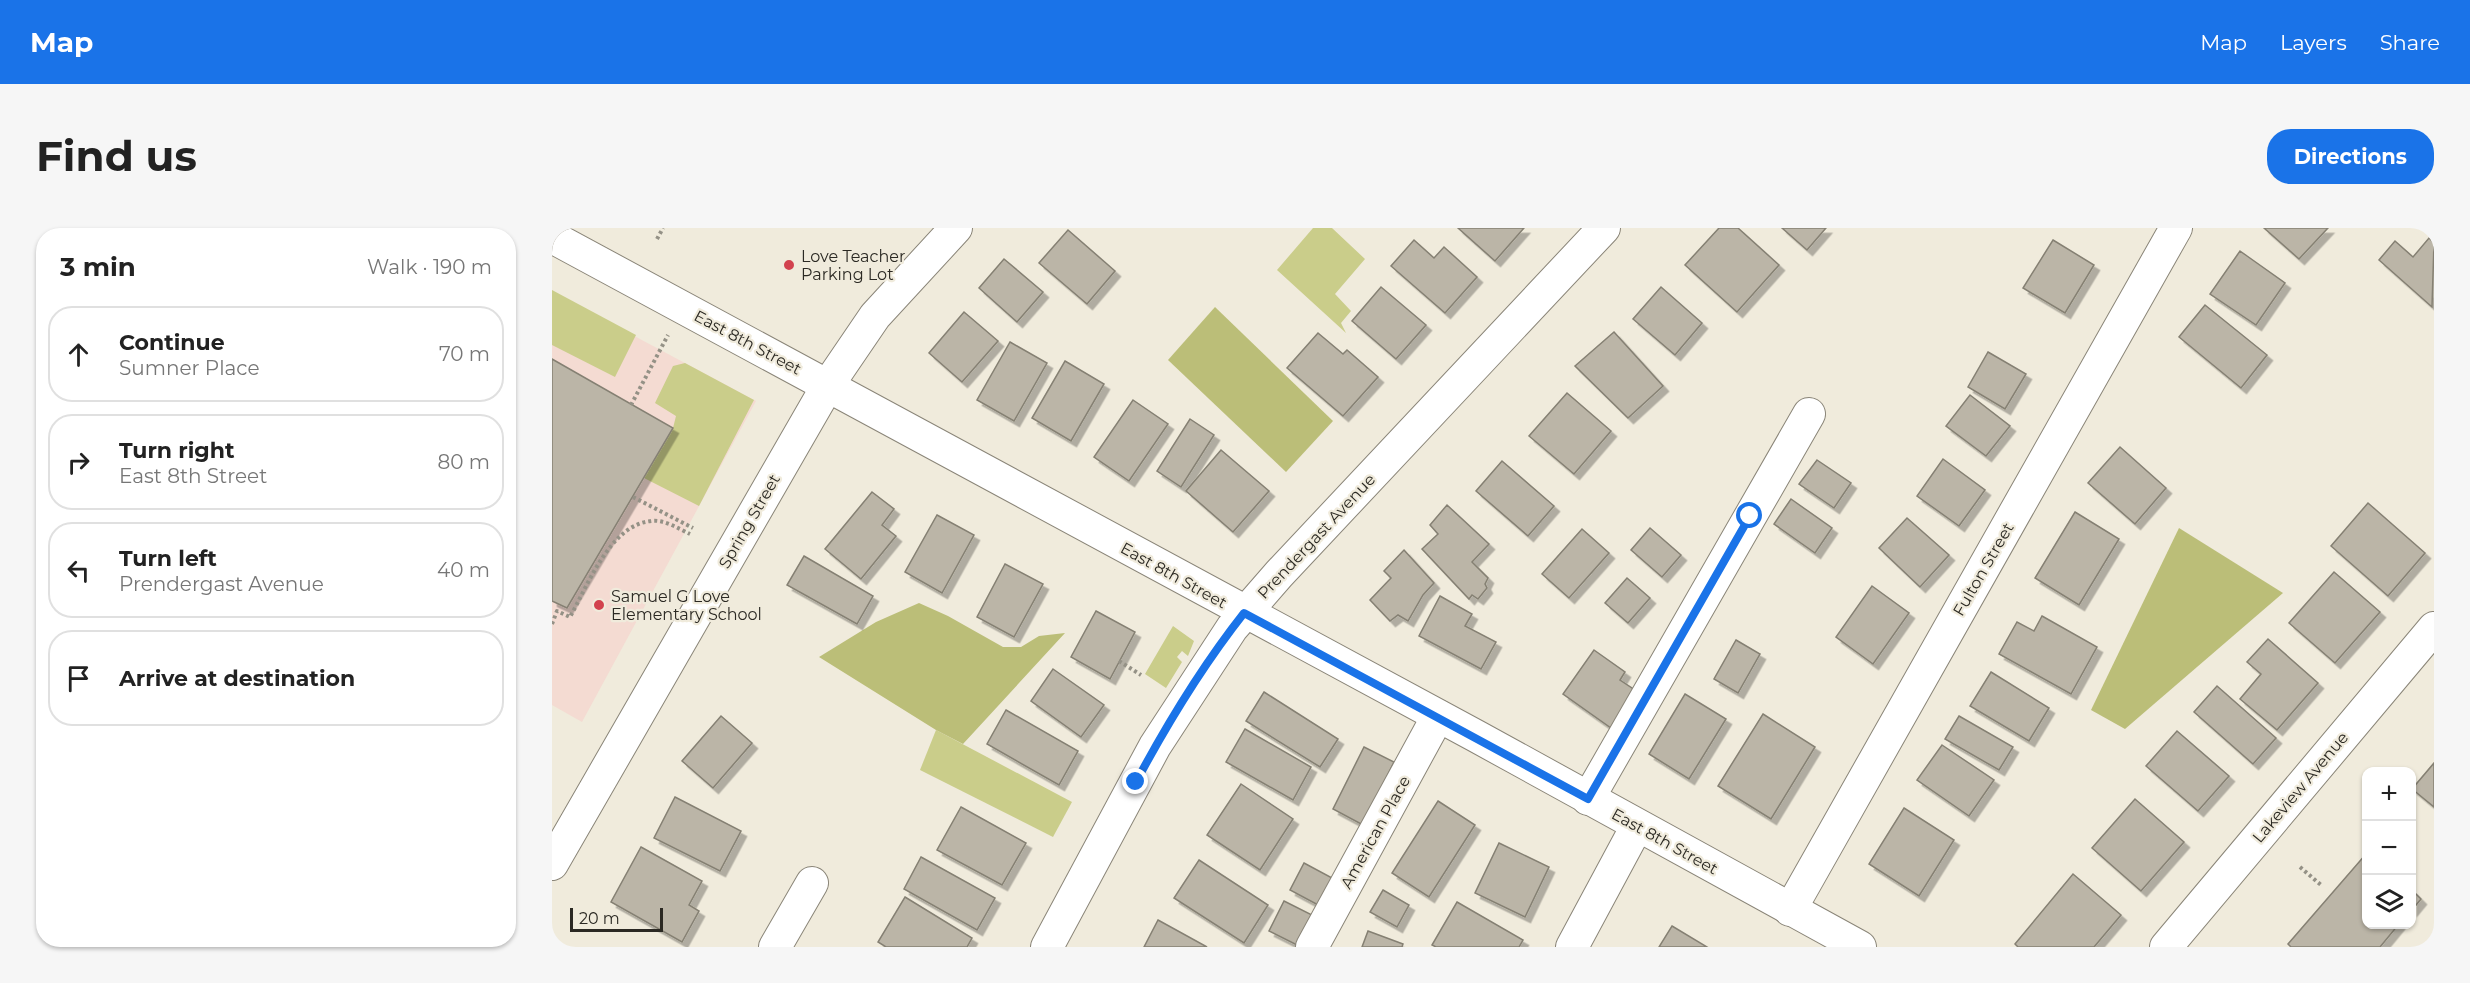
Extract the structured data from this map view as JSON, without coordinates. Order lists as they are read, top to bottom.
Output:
{
  "streets": {
    "street": [
      "East 8th Street",
      "Spring Street",
      "Prendergast Avenue",
      "Fulton Street",
      "Lakeview Avenue",
      "American Place"
    ]
  },
  "crossings": [
    ["East 8th Street", "Spring Street"],
    ["East 8th Street", "Prendergast Avenue"],
    ["East 8th Street", "Fulton Street"],
    ["East 8th Street", "American Place"]
  ],
  "places": ["Love Teacher Parking Lot", "Samuel G Love Elementary School"],
  "scale_bar": "20 m",
  "page": {
    "header": "Map",
    "nav": ["Map", "Layers", "Share"],
    "buttons": "Directions",
    "title": "Find us",
    "heading": ["3 min", "Walk · 190 m"],
    "list": [
      ["Continue", "Sumner Place", "70 m"],
      ["Turn right", "East 8th Street", "80 m"],
      ["Turn left", "Prendergast Avenue", "40 m"],
      "Arrive at destination"
    ],
    "map_buttons": ["+", "−"],
    "scale": "20 m"
  }
}
